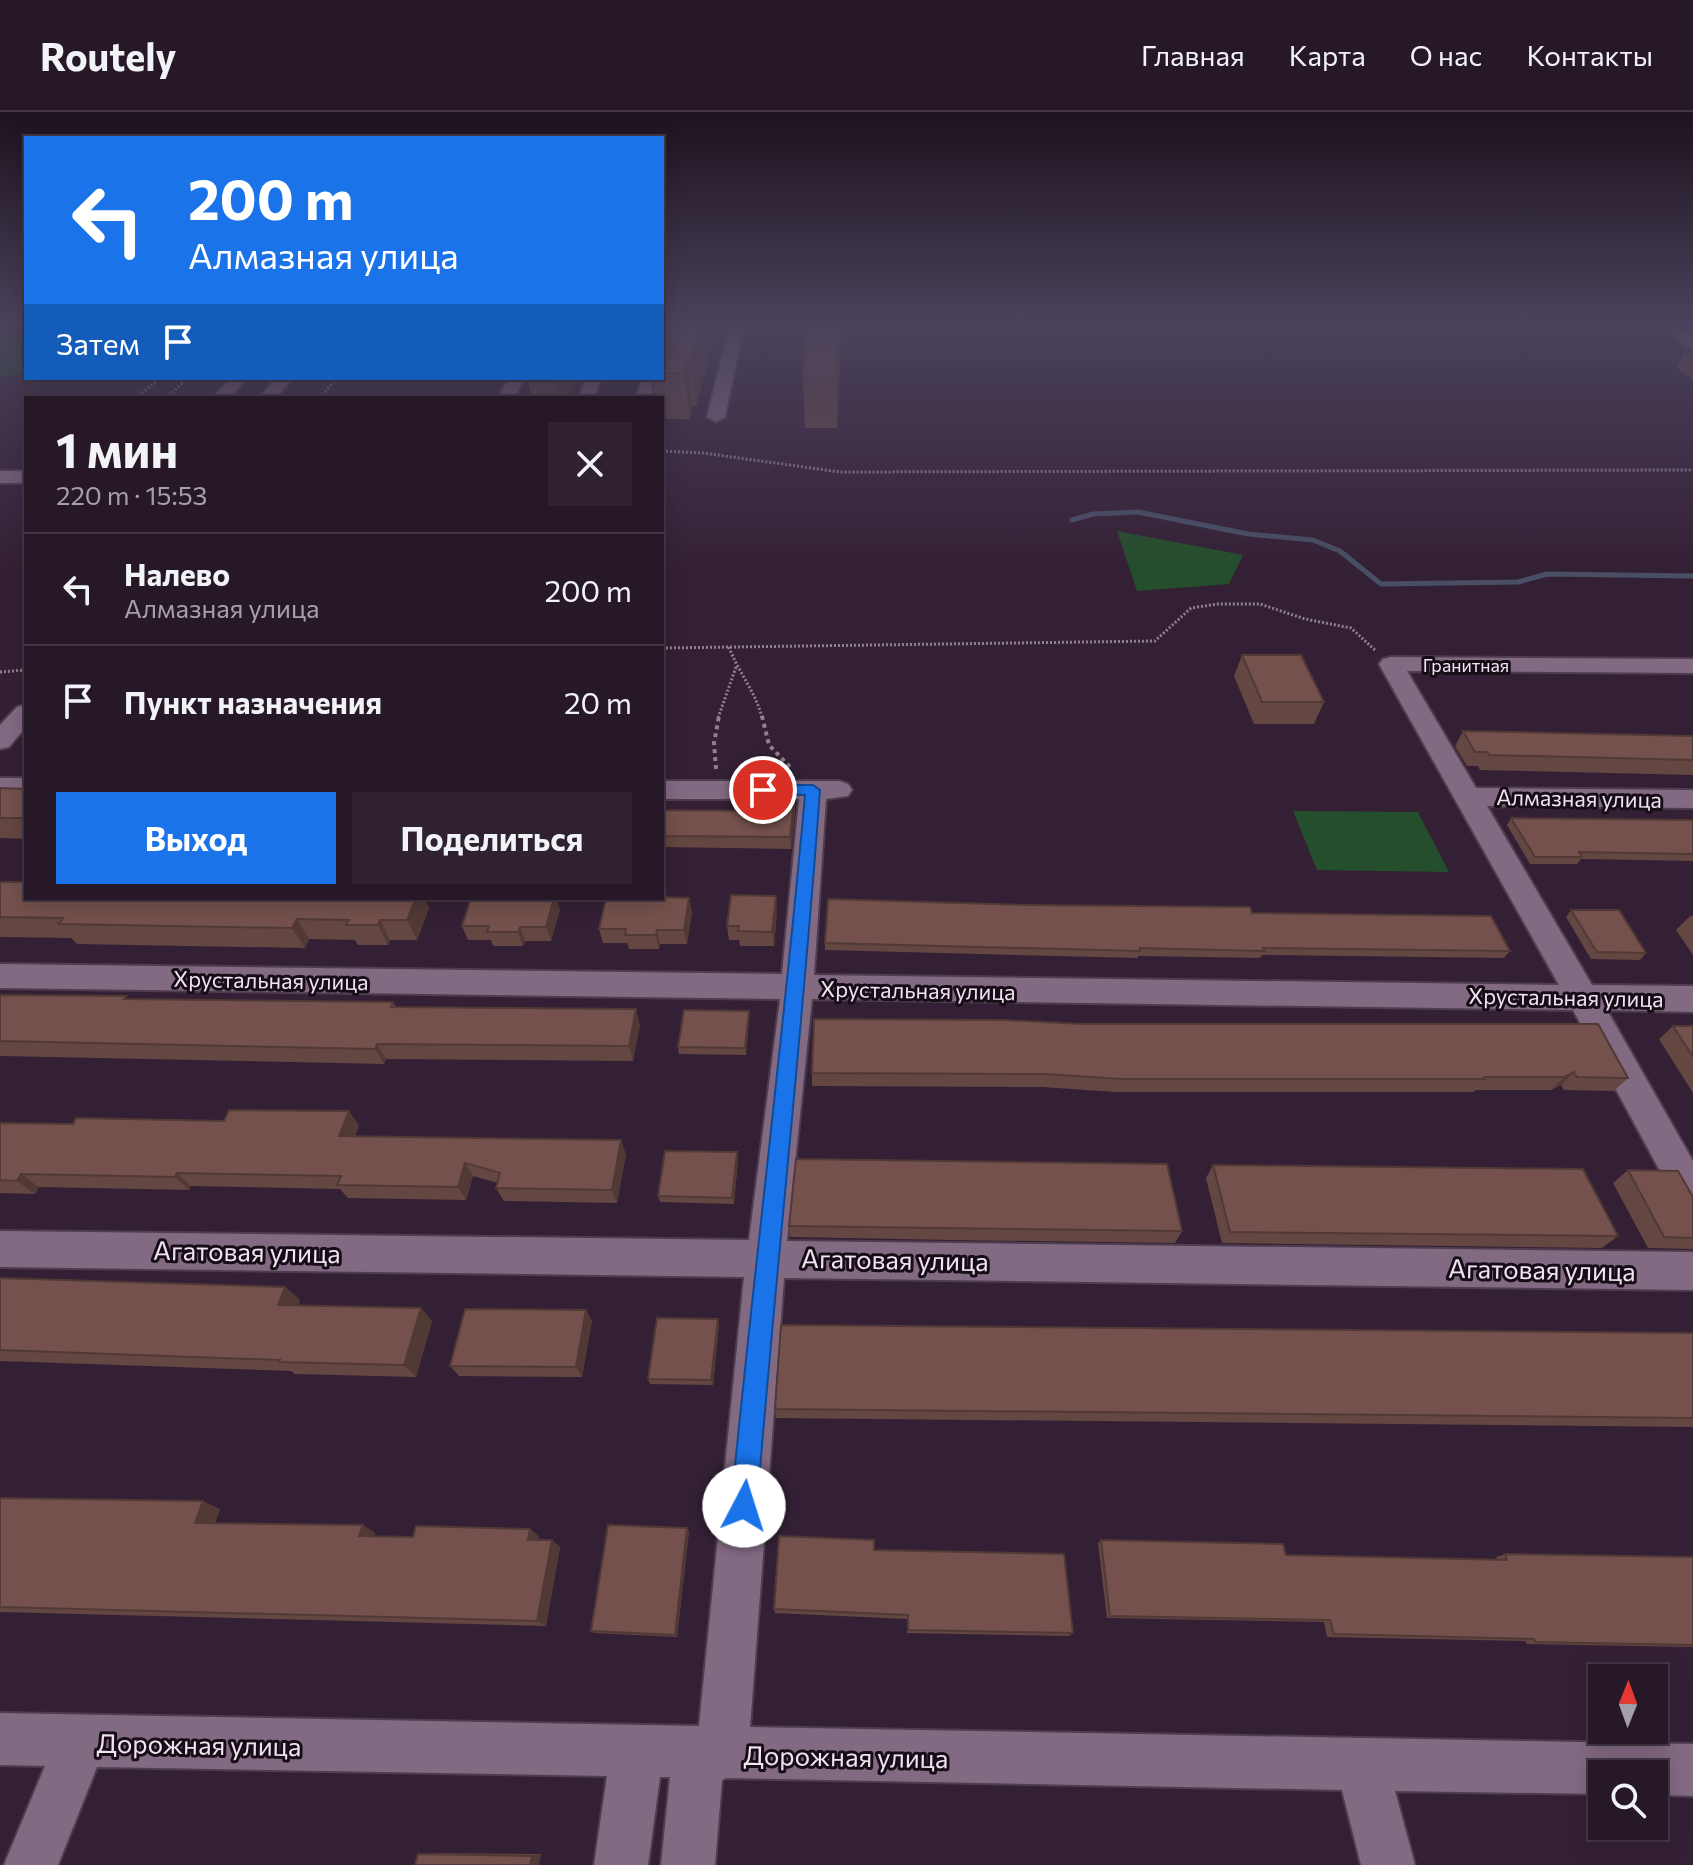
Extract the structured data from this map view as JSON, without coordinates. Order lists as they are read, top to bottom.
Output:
{
  "streets": {
    "street": [
      "Гранитная",
      "Алмазная улица",
      "Хрустальная улица",
      "Агатовая улица",
      "Дорожная улица"
    ]
  },
  "crossings": [
    ["Гранитная", "Алмазная улица"],
    ["Гранитная", "Хрустальная улица"]
  ],
  "north": "top",
  "page": {
    "header": "Routely",
    "nav": [
      "Главная",
      "Карта",
      "О нас",
      "Контакты"
    ],
    "turn": ["200 m", "Алмазная улица"],
    "then": "Затем",
    "heading": ["1 мин", "220 m · 15:53"],
    "list": [
      {
        "name": "Налево",
        "note": "Алмазная улица",
        "value": "200 m"
      },
      {
        "name": "Пункт назначения",
        "value": "20 m"
      }
    ],
    "buttons": ["Выход", "Поделиться"]
  }
}
